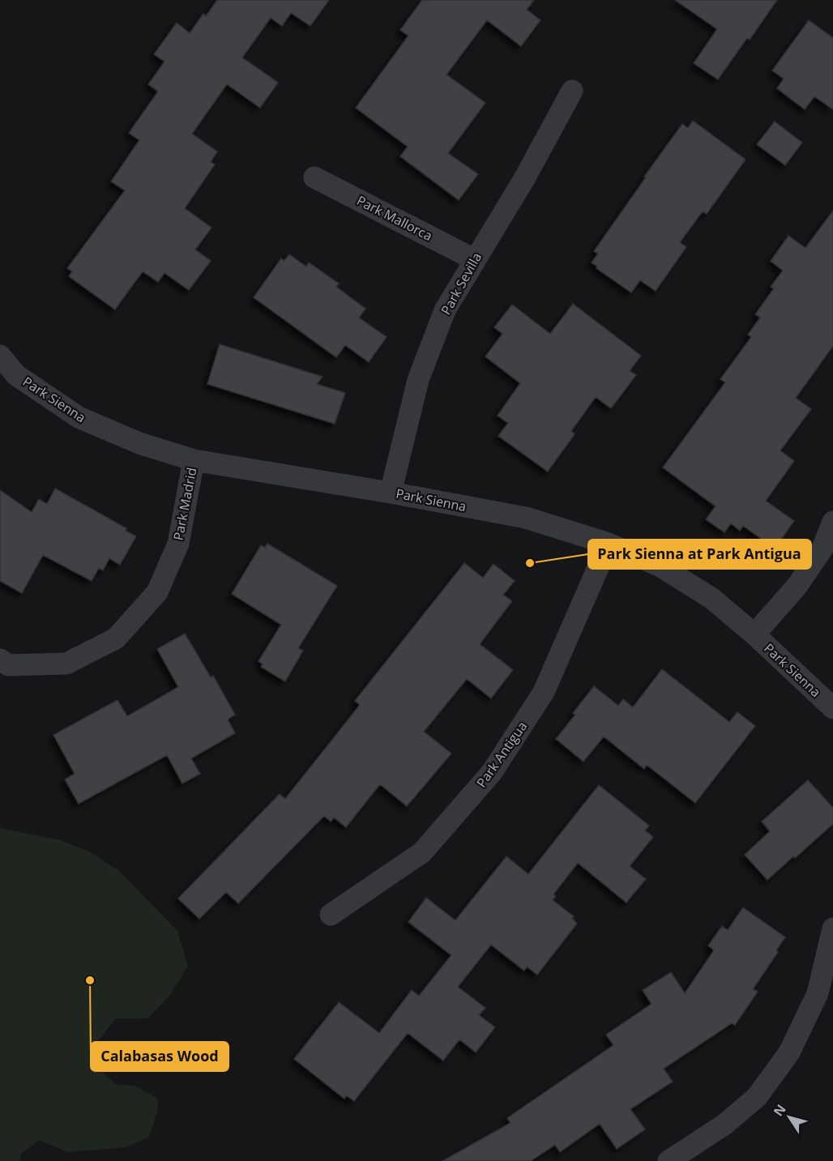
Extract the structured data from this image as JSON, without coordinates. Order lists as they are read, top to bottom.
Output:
{
  "streets": {
    "street": [
      "Park Mallorca",
      "Park Sevilla",
      "Park Sienna",
      "Park Madrid",
      "Park Antigua"
    ]
  },
  "crossings": [
    ["Park Mallorca", "Park Sevilla"],
    ["Park Sevilla", "Park Sienna"],
    ["Park Sienna", "Park Madrid"],
    ["Park Sienna", "Park Antigua"]
  ],
  "places": ["Park Sienna at Park Antigua", "Calabasas Wood"],
  "north": "top left"
}
